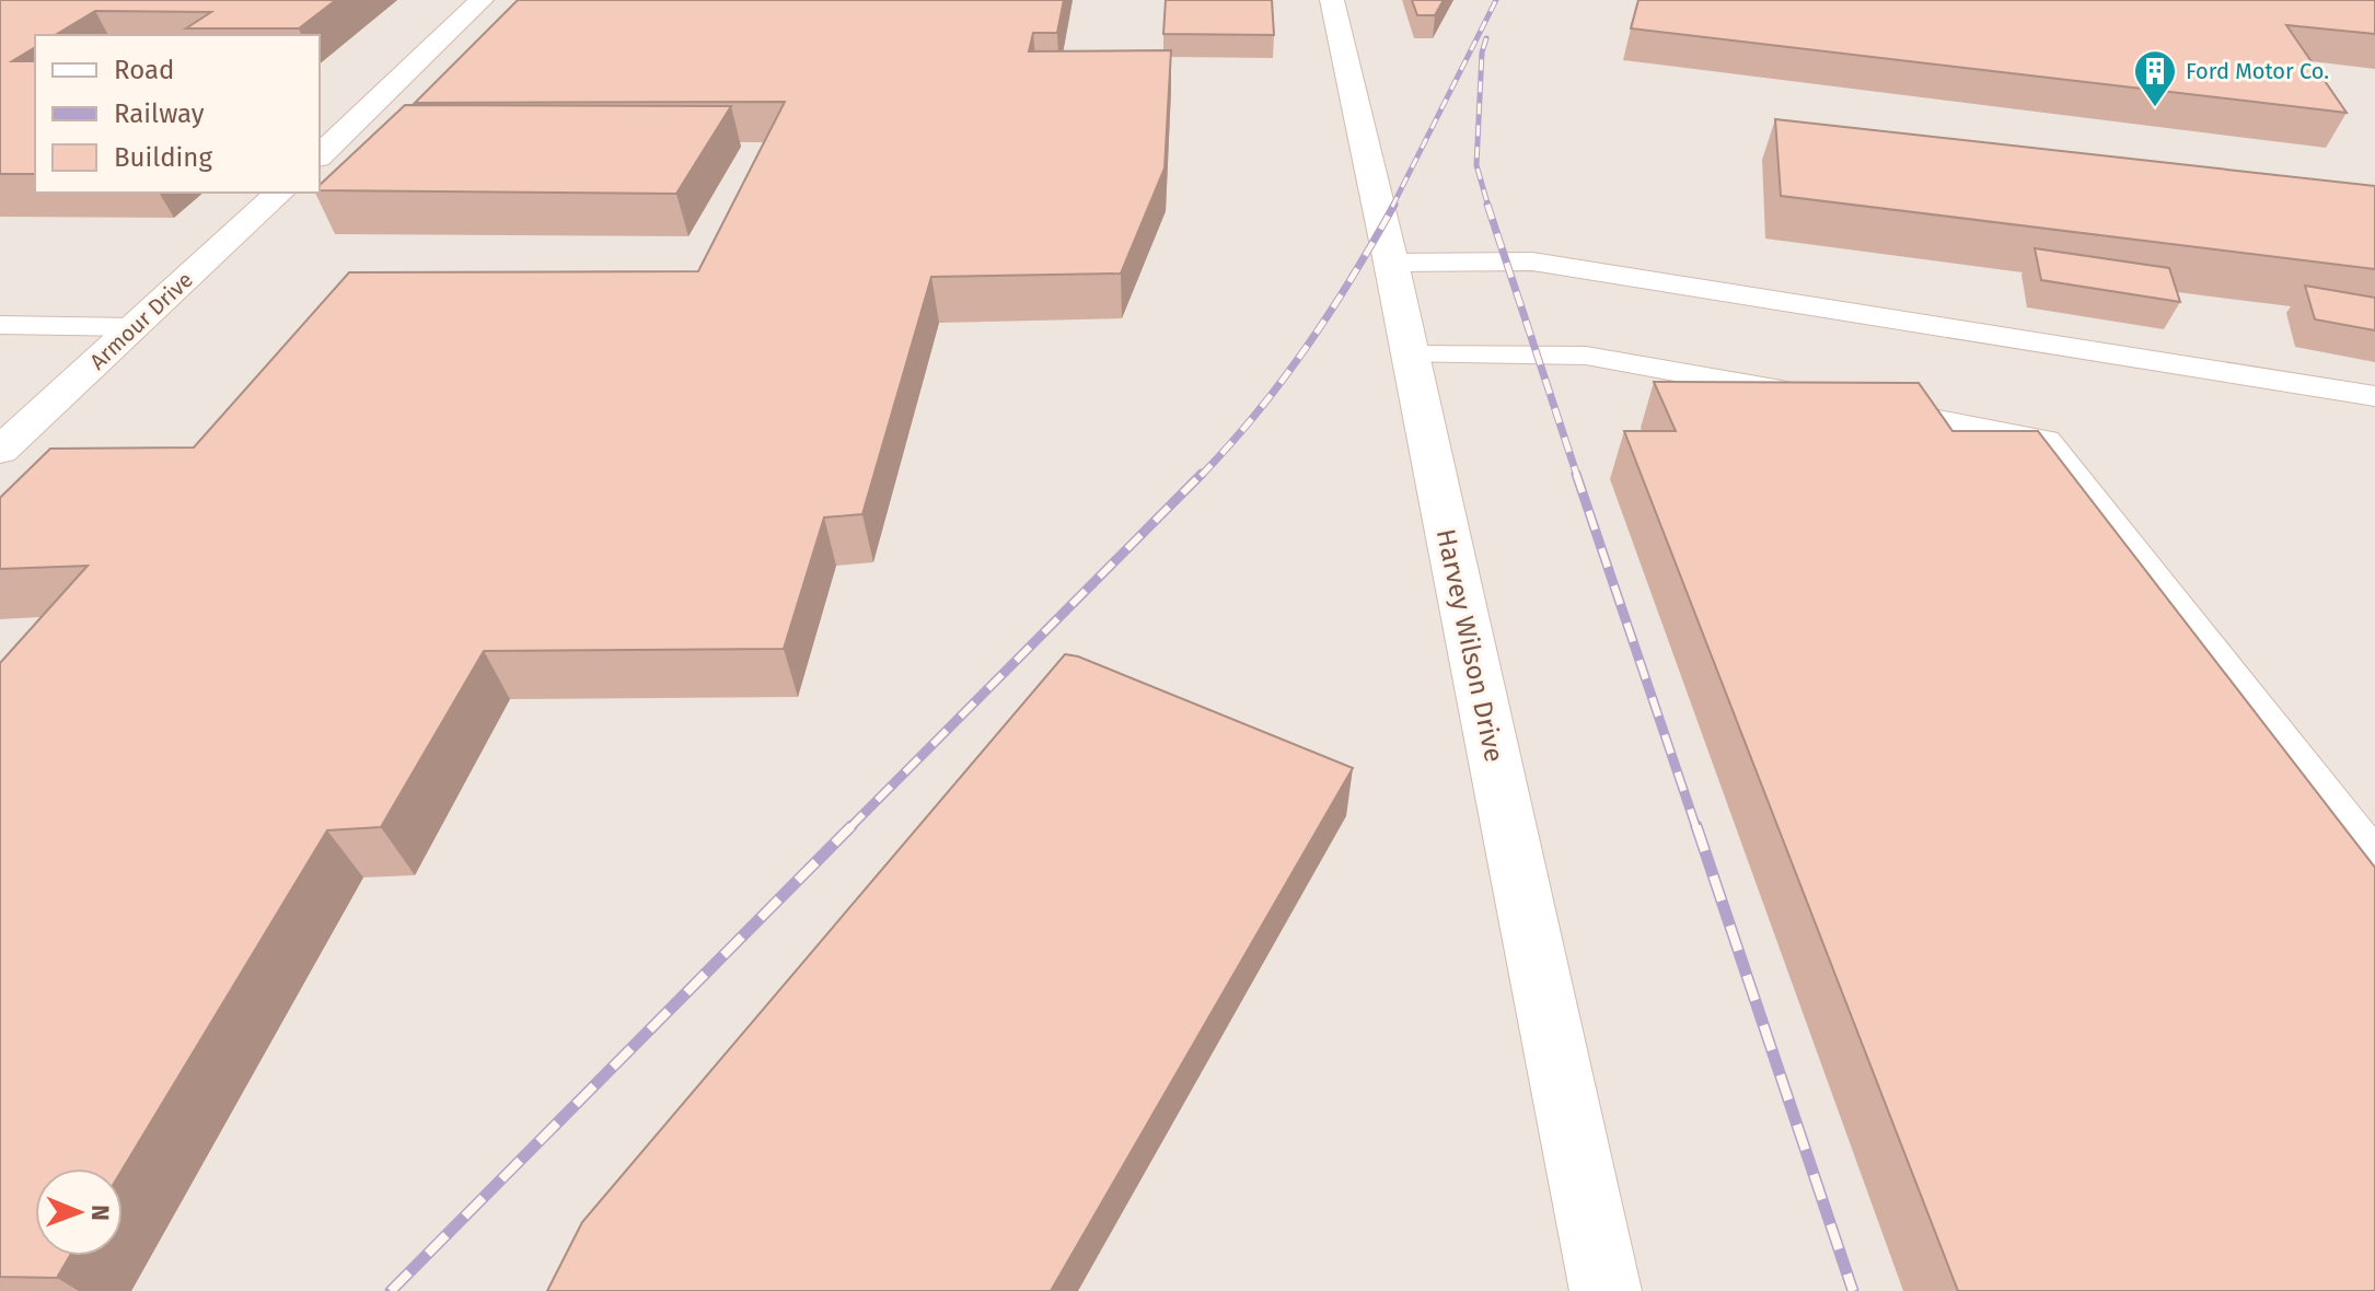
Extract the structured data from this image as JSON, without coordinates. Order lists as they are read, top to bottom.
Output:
{
  "streets": {
    "street": ["Armour Drive", "Harvey Wilson Drive"]
  },
  "places": {
    "building": ["Ford Motor Co."]
  },
  "legend": ["Road", "Railway", "Building"],
  "north": "right"
}
